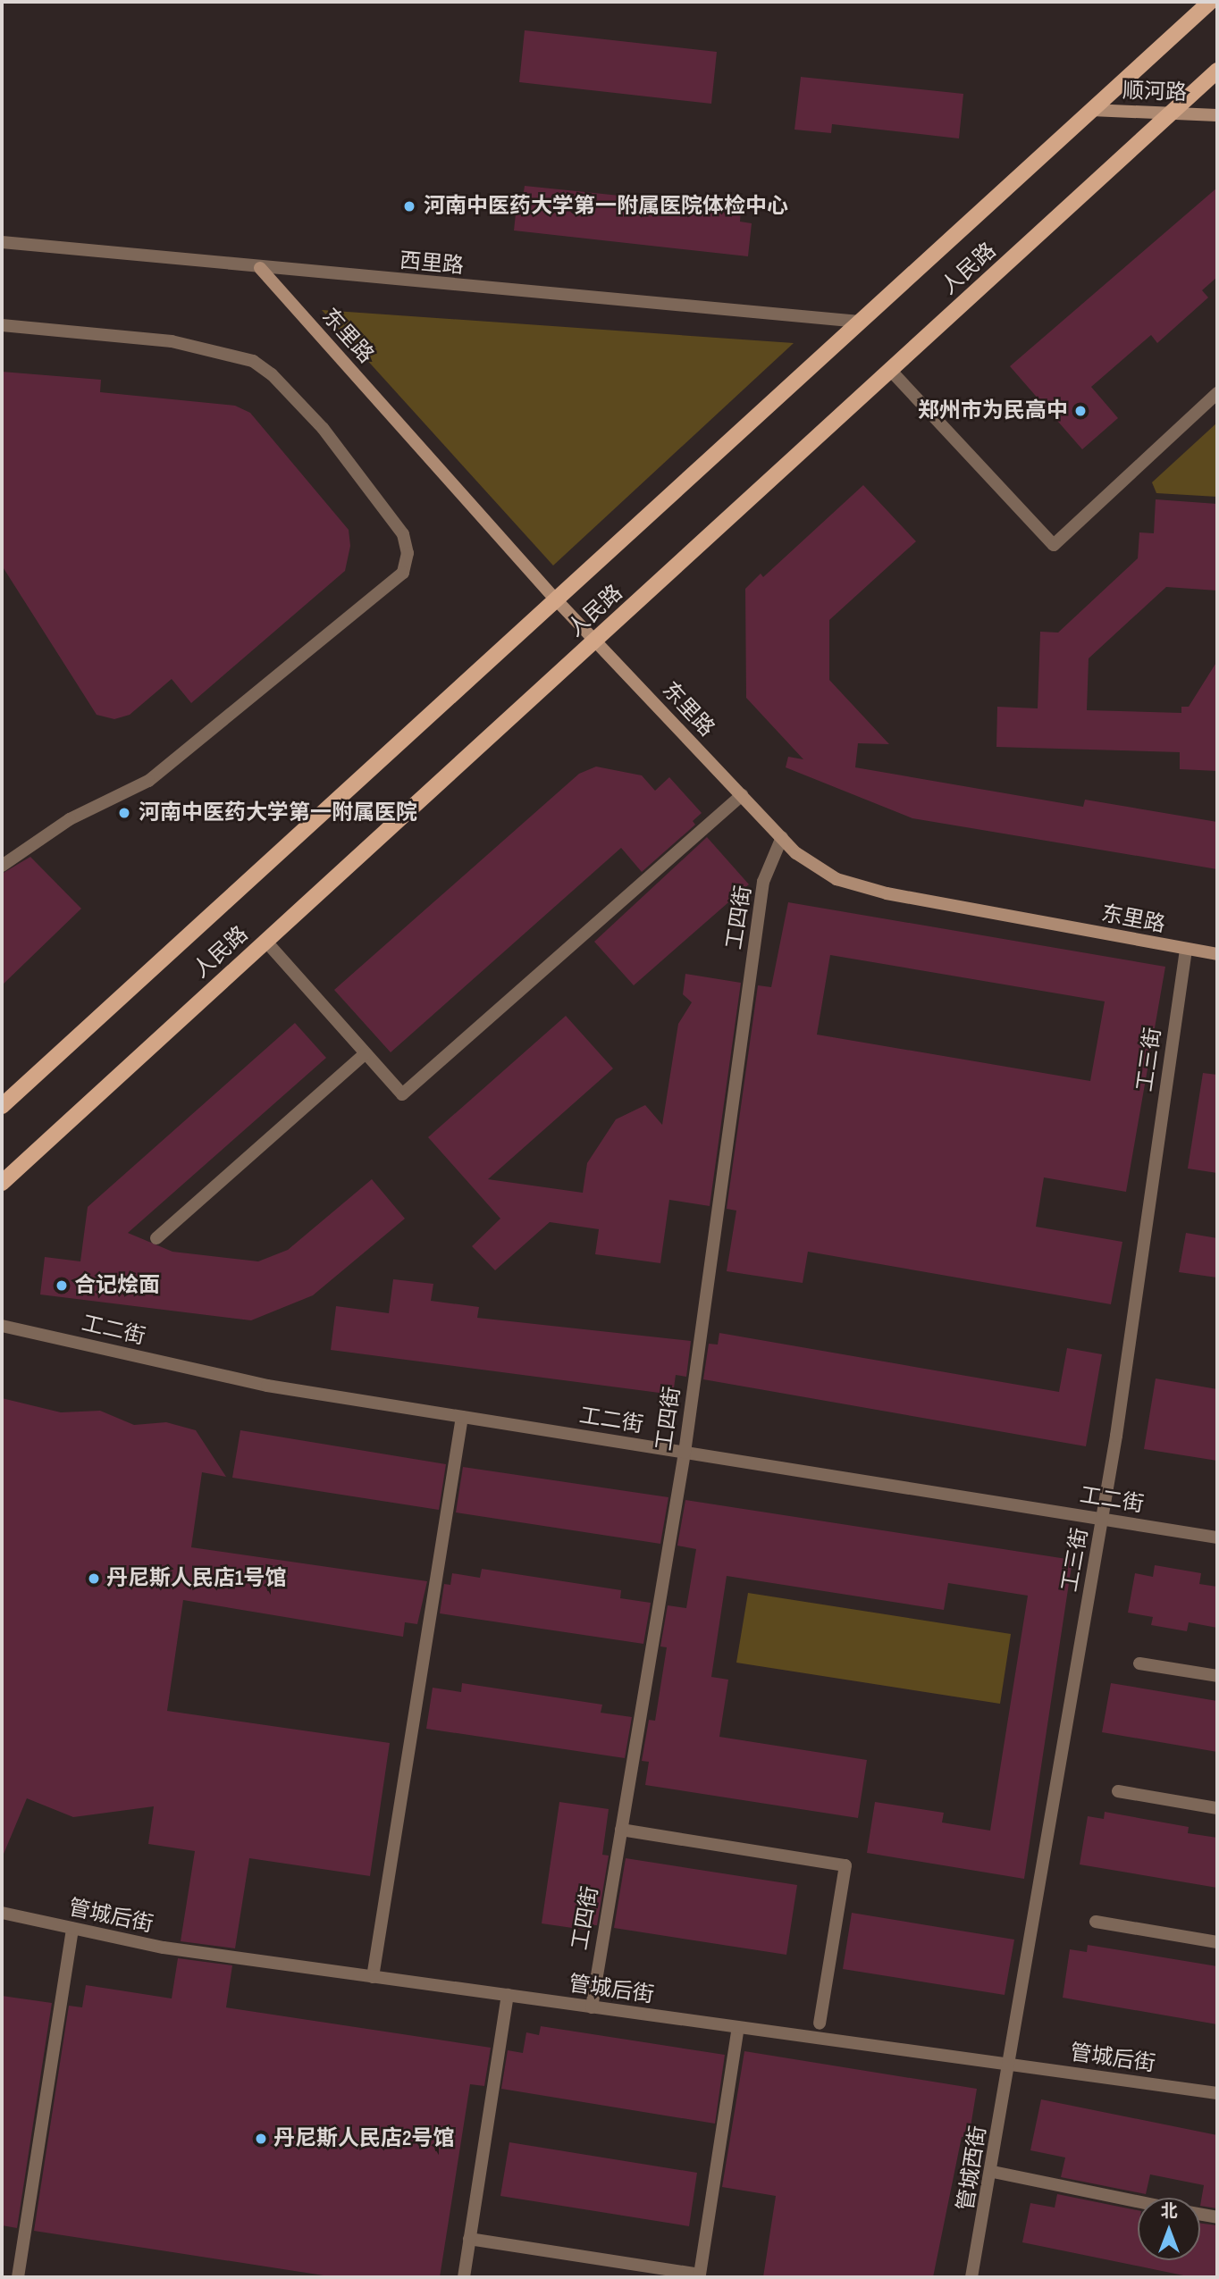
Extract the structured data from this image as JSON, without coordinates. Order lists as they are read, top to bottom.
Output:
{
  "streets": {
    "main road": ["人民路"],
    "street": [
      "顺河路",
      "西里路",
      "东里路",
      "工四街",
      "工三街",
      "工二街",
      "管城后街",
      "管城西街"
    ]
  },
  "crossings": [
    ["顺河路", "人民路"],
    ["西里路", "人民路"],
    ["西里路", "东里路"],
    ["人民路", "东里路"],
    ["东里路", "工四街"],
    ["东里路", "工三街"],
    ["工四街", "工二街"],
    ["工四街", "管城后街"],
    ["工三街", "工二街"],
    ["工三街", "管城后街"],
    ["工三街", "管城西街"],
    ["管城后街", "管城西街"]
  ],
  "places": [
    "河南中医药大学第一附属医院体检中心",
    "郑州市为民高中",
    "河南中医药大学第一附属医院",
    "合记烩面",
    "丹尼斯人民店1号馆",
    "丹尼斯人民店2号馆"
  ],
  "north": "top"
}
